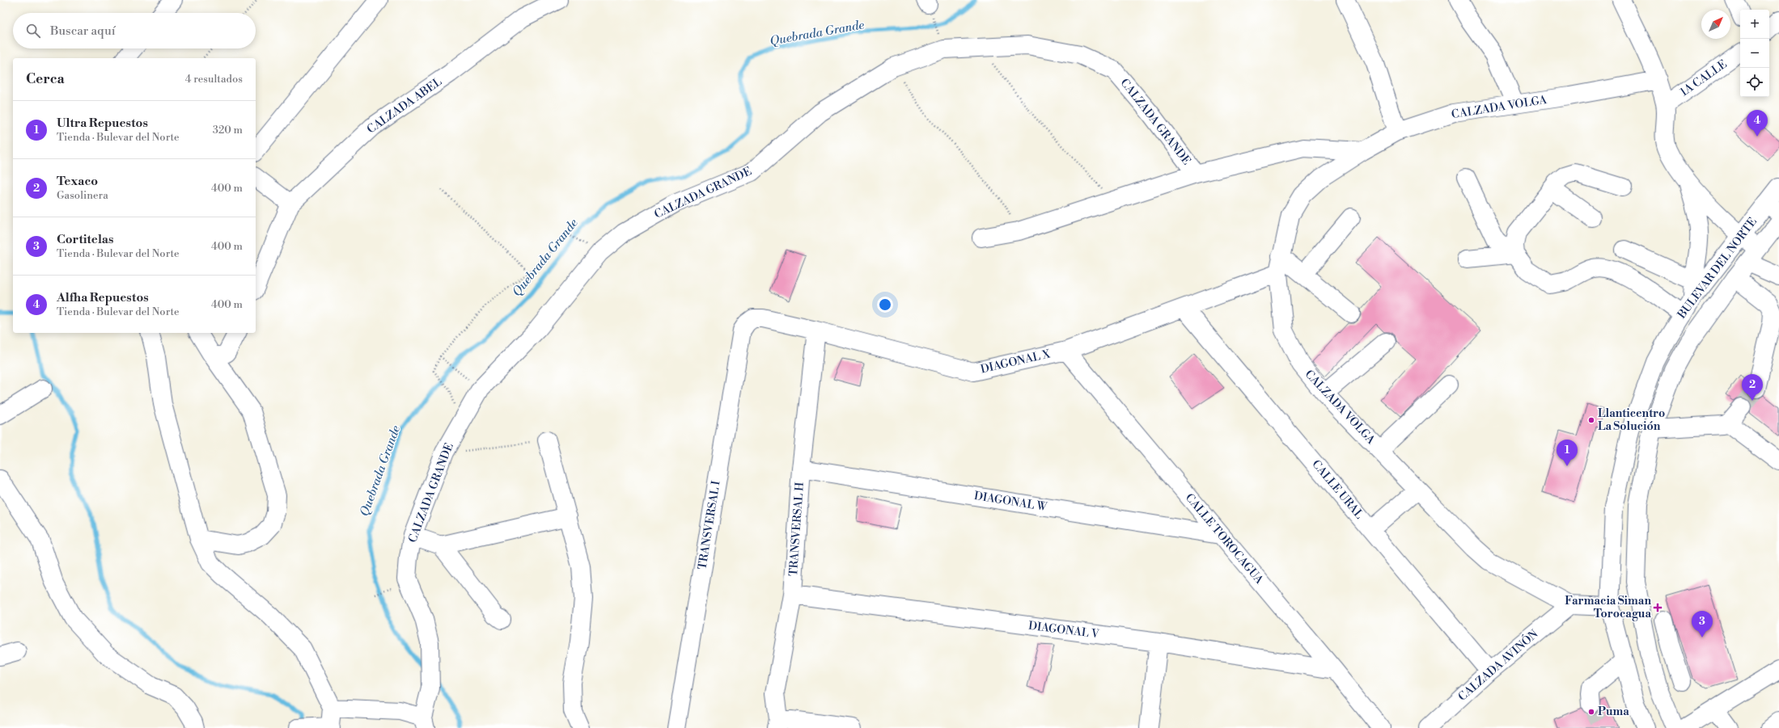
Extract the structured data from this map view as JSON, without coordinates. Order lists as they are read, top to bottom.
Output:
{
  "streets": {
    "street": [
      "1A CALLE",
      "CALZADA ABEL",
      "CALZADA VOLGA",
      "CALZADA GRANDE",
      "BULEVAR DEL NORTE",
      "DIAGONAL X",
      "CALLE URAL",
      "DIAGONAL W",
      "TRANSVERSAL I",
      "TRANSVERSAL H",
      "CALLE TOROCAGUA",
      "DIAGONAL V",
      "CALZADA AVINÓN"
    ]
  },
  "crossings": [
    ["CALZADA VOLGA", "CALZADA GRANDE"],
    ["CALZADA VOLGA", "BULEVAR DEL NORTE"],
    ["CALZADA VOLGA", "DIAGONAL X"],
    ["CALZADA VOLGA", "CALZADA AVINÓN"],
    ["DIAGONAL X", "CALLE URAL"],
    ["DIAGONAL X", "TRANSVERSAL I"],
    ["DIAGONAL X", "TRANSVERSAL H"],
    ["DIAGONAL X", "CALLE TOROCAGUA"],
    ["CALLE URAL", "CALZADA AVINÓN"],
    ["DIAGONAL W", "TRANSVERSAL H"],
    ["DIAGONAL W", "CALLE TOROCAGUA"],
    ["TRANSVERSAL H", "DIAGONAL V"],
    ["CALLE TOROCAGUA", "DIAGONAL V"]
  ],
  "water": ["Quebrada Grande"],
  "places": {
    "other": ["Llanticentro La Solución", "Puma"],
    "health": ["Farmacia Siman Torocagua"]
  },
  "north": "top right",
  "page": {
    "map_buttons": ["+", "−"],
    "search": "Buscar aquí",
    "heading": ["Cerca", "4 resultados"],
    "list": [
      {
        "mark": "1",
        "name": "Ultra Repuestos",
        "note": "Tienda · Bulevar del Norte",
        "value": "320 m"
      },
      {
        "mark": "2",
        "name": "Texaco",
        "note": "Gasolinera",
        "value": "400 m"
      },
      {
        "mark": "3",
        "name": "Cortitelas",
        "note": "Tienda · Bulevar del Norte",
        "value": "400 m"
      },
      {
        "mark": "4",
        "name": "Alfha Repuestos",
        "note": "Tienda · Bulevar del Norte",
        "value": "400 m"
      }
    ],
    "pins": [
      "4",
      "2",
      "1",
      "3"
    ]
  }
}
